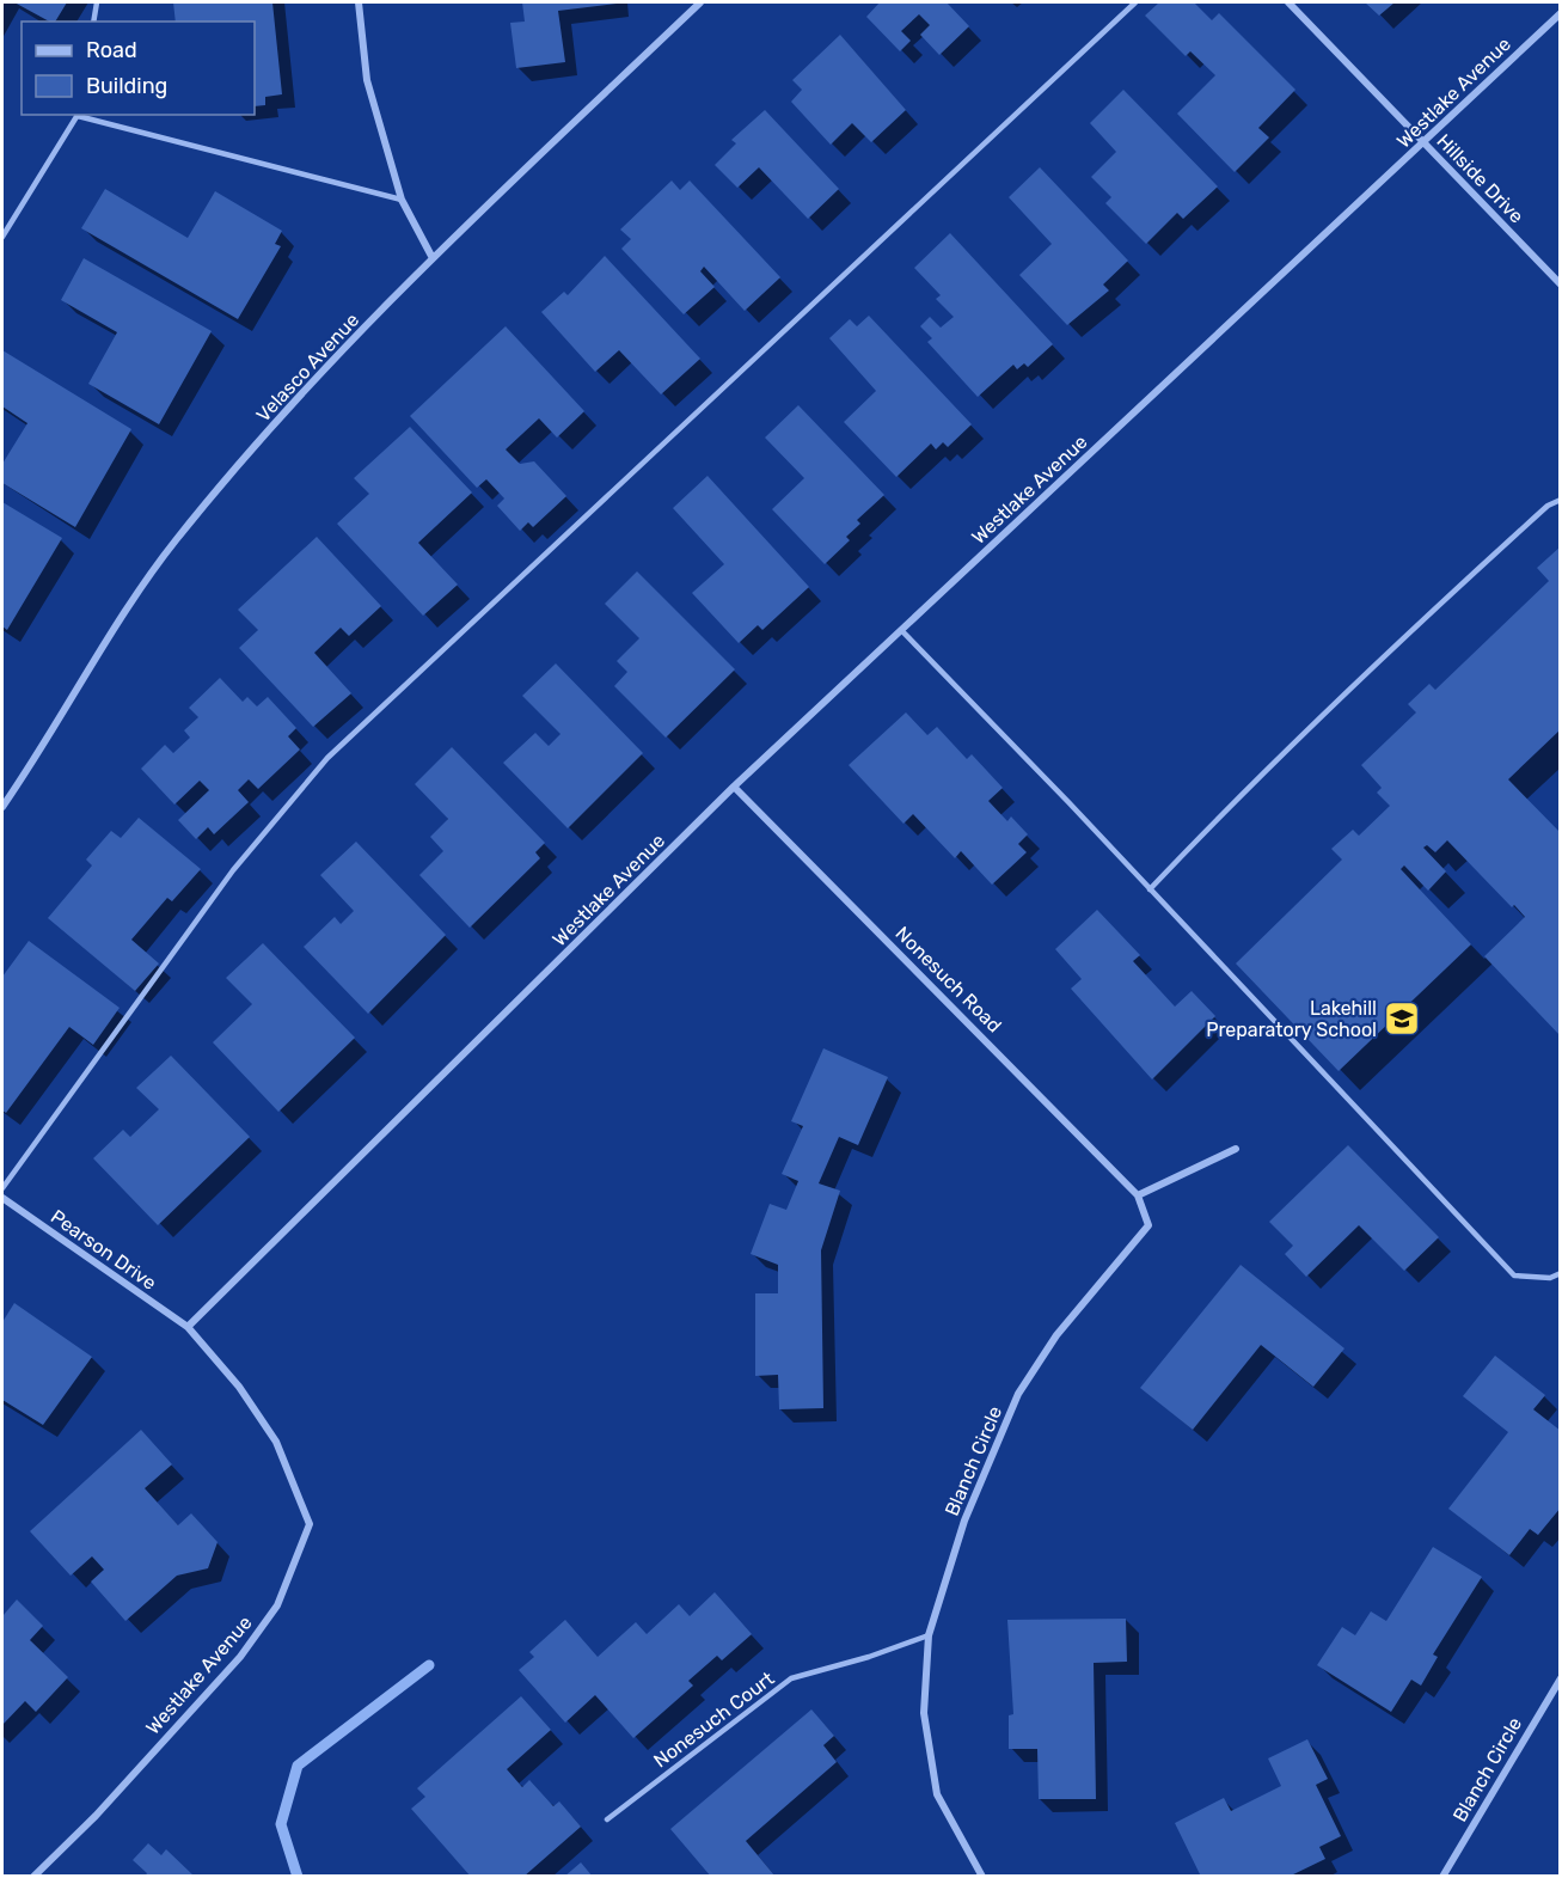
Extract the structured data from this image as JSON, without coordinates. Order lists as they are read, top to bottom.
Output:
{
  "streets": {
    "street": [
      "Westlake Avenue",
      "Hillside Drive",
      "Velasco Avenue",
      "Nonesuch Road",
      "Pearson Drive",
      "Blanch Circle"
    ],
    "lane": ["Nonesuch Court"]
  },
  "crossings": [
    ["Westlake Avenue", "Hillside Drive"],
    ["Westlake Avenue", "Nonesuch Road"],
    ["Westlake Avenue", "Pearson Drive"],
    ["Nonesuch Road", "Blanch Circle"],
    ["Blanch Circle", "Nonesuch Court"]
  ],
  "places": {
    "school or university": ["Lakehill Preparatory School"]
  },
  "legend": ["Road", "Building"]
}
